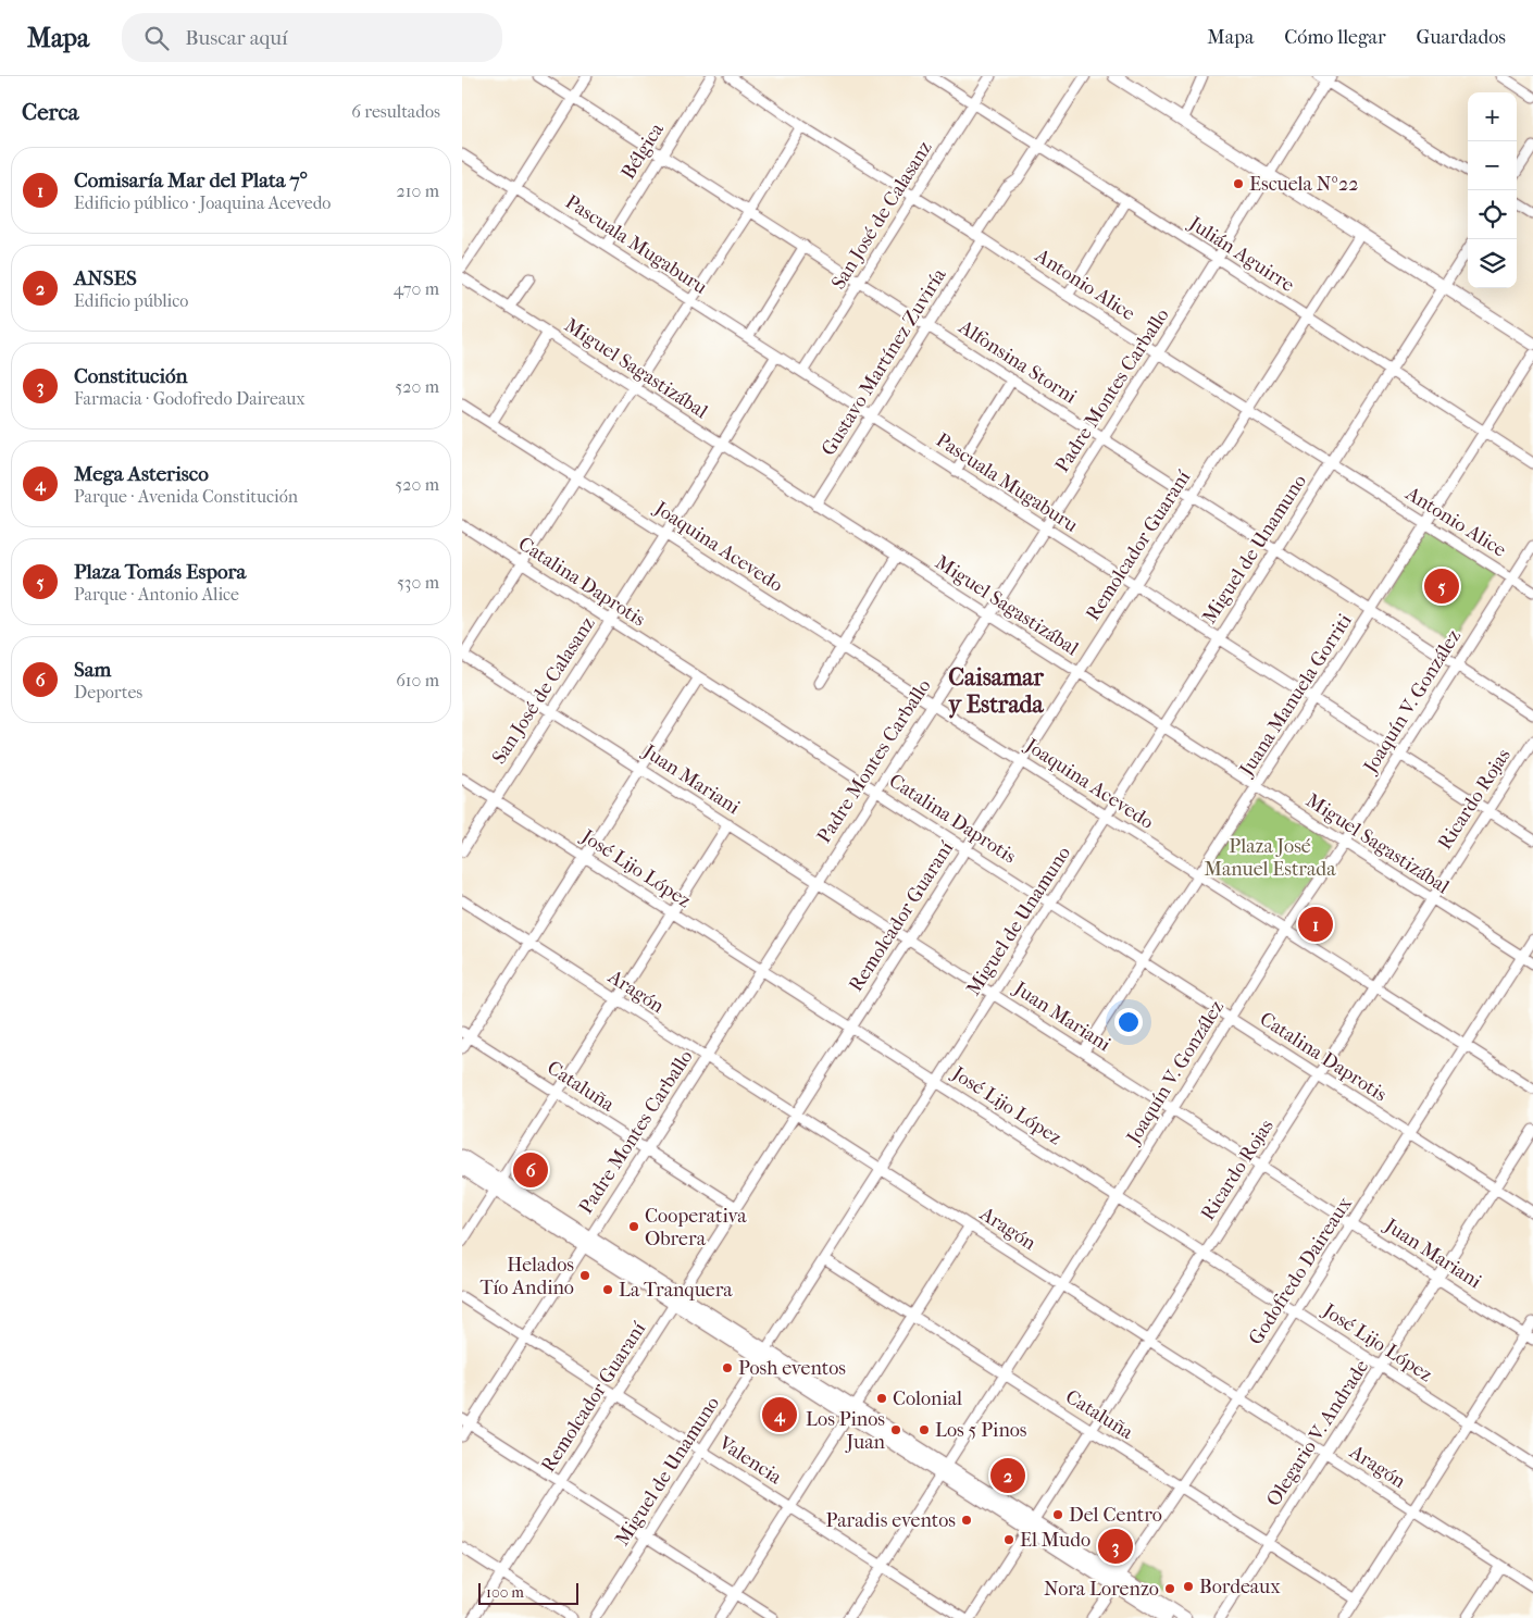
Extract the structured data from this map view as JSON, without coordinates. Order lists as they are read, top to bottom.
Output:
{
  "streets": {
    "street": [
      "Bélgica",
      "San José de Calasanz",
      "Pascuala Mugaburu",
      "Julián Aguirre",
      "Antonio Alice",
      "Gustavo Martínez Zuviría",
      "Alfonsina Storni",
      "Miguel Sagastizábal",
      "Padre Montes Carballo",
      "Remolcador Guaraní",
      "Joaquina Acevedo",
      "Miguel de Unamuno",
      "Catalina Daprotis",
      "Juana Manuela Gorriti",
      "Joaquín V. González",
      "Juan Mariani",
      "Ricardo Rojas",
      "José Lijo López",
      "Aragón",
      "Cataluña",
      "Godofredo Daireaux",
      "Olegario V. Andrade",
      "Valencia"
    ]
  },
  "crossings": [
    ["Bélgica", "Pascuala Mugaburu"],
    ["Bélgica", "Alfonsina Storni"],
    ["San José de Calasanz", "Pascuala Mugaburu"],
    ["San José de Calasanz", "Julián Aguirre"],
    ["San José de Calasanz", "Antonio Alice"],
    ["San José de Calasanz", "Alfonsina Storni"],
    ["San José de Calasanz", "Miguel Sagastizábal"],
    ["San José de Calasanz", "Joaquina Acevedo"],
    ["San José de Calasanz", "Catalina Daprotis"],
    ["San José de Calasanz", "Juan Mariani"],
    ["San José de Calasanz", "José Lijo López"],
    ["Pascuala Mugaburu", "Gustavo Martínez Zuviría"],
    ["Pascuala Mugaburu", "Padre Montes Carballo"],
    ["Pascuala Mugaburu", "Remolcador Guaraní"],
    ["Pascuala Mugaburu", "Miguel de Unamuno"],
    ["Pascuala Mugaburu", "Juana Manuela Gorriti"],
    ["Pascuala Mugaburu", "Joaquín V. González"],
    ["Pascuala Mugaburu", "Ricardo Rojas"],
    ["Julián Aguirre", "Gustavo Martínez Zuviría"],
    ["Julián Aguirre", "Padre Montes Carballo"],
    ["Julián Aguirre", "Remolcador Guaraní"],
    ["Julián Aguirre", "Miguel de Unamuno"],
    ["Julián Aguirre", "Juana Manuela Gorriti"],
    ["Antonio Alice", "Gustavo Martínez Zuviría"],
    ["Antonio Alice", "Padre Montes Carballo"],
    ["Antonio Alice", "Remolcador Guaraní"],
    ["Antonio Alice", "Miguel de Unamuno"],
    ["Antonio Alice", "Juana Manuela Gorriti"],
    ["Antonio Alice", "Joaquín V. González"],
    ["Gustavo Martínez Zuviría", "Alfonsina Storni"],
    ["Gustavo Martínez Zuviría", "Miguel Sagastizábal"],
    ["Alfonsina Storni", "Padre Montes Carballo"],
    ["Alfonsina Storni", "Remolcador Guaraní"],
    ["Alfonsina Storni", "Miguel de Unamuno"],
    ["Alfonsina Storni", "Juana Manuela Gorriti"],
    ["Alfonsina Storni", "Joaquín V. González"],
    ["Miguel Sagastizábal", "Padre Montes Carballo"],
    ["Miguel Sagastizábal", "Remolcador Guaraní"],
    ["Miguel Sagastizábal", "Miguel de Unamuno"],
    ["Miguel Sagastizábal", "Juana Manuela Gorriti"],
    ["Miguel Sagastizábal", "Joaquín V. González"],
    ["Miguel Sagastizábal", "Ricardo Rojas"],
    ["Miguel Sagastizábal", "Godofredo Daireaux"],
    ["Padre Montes Carballo", "Joaquina Acevedo"],
    ["Padre Montes Carballo", "Catalina Daprotis"],
    ["Padre Montes Carballo", "Juan Mariani"],
    ["Padre Montes Carballo", "José Lijo López"],
    ["Padre Montes Carballo", "Aragón"],
    ["Padre Montes Carballo", "Cataluña"],
    ["Padre Montes Carballo", "Valencia"],
    ["Remolcador Guaraní", "Joaquina Acevedo"],
    ["Remolcador Guaraní", "Catalina Daprotis"],
    ["Remolcador Guaraní", "Juan Mariani"],
    ["Remolcador Guaraní", "José Lijo López"],
    ["Remolcador Guaraní", "Aragón"],
    ["Remolcador Guaraní", "Cataluña"],
    ["Remolcador Guaraní", "Valencia"],
    ["Joaquina Acevedo", "Miguel de Unamuno"],
    ["Joaquina Acevedo", "Juana Manuela Gorriti"],
    ["Joaquina Acevedo", "Joaquín V. González"],
    ["Joaquina Acevedo", "Ricardo Rojas"],
    ["Joaquina Acevedo", "Godofredo Daireaux"],
    ["Miguel de Unamuno", "Catalina Daprotis"],
    ["Miguel de Unamuno", "Juan Mariani"],
    ["Miguel de Unamuno", "José Lijo López"],
    ["Miguel de Unamuno", "Aragón"],
    ["Miguel de Unamuno", "Cataluña"],
    ["Miguel de Unamuno", "Valencia"],
    ["Catalina Daprotis", "Juana Manuela Gorriti"],
    ["Catalina Daprotis", "Joaquín V. González"],
    ["Catalina Daprotis", "Ricardo Rojas"],
    ["Catalina Daprotis", "Godofredo Daireaux"],
    ["Catalina Daprotis", "Olegario V. Andrade"],
    ["Juana Manuela Gorriti", "Juan Mariani"],
    ["Joaquín V. González", "Juan Mariani"],
    ["Joaquín V. González", "José Lijo López"],
    ["Joaquín V. González", "Aragón"],
    ["Joaquín V. González", "Cataluña"],
    ["Joaquín V. González", "Valencia"],
    ["Juan Mariani", "Ricardo Rojas"],
    ["Juan Mariani", "Godofredo Daireaux"],
    ["Juan Mariani", "Olegario V. Andrade"],
    ["Ricardo Rojas", "José Lijo López"],
    ["Ricardo Rojas", "Aragón"],
    ["Ricardo Rojas", "Cataluña"],
    ["José Lijo López", "Godofredo Daireaux"],
    ["José Lijo López", "Olegario V. Andrade"],
    ["Aragón", "Godofredo Daireaux"],
    ["Aragón", "Olegario V. Andrade"],
    ["Cataluña", "Godofredo Daireaux"],
    ["Cataluña", "Olegario V. Andrade"]
  ],
  "districts": ["Caisamar y Estrada"],
  "parks": ["Plaza José Manuel Estrada"],
  "places": [
    "Escuela Nº22",
    "Cooperativa Obrera",
    "Helados Tío Andino",
    "La Tranquera",
    "Posh eventos",
    "Colonial",
    "Los Pinos Juan",
    "Los 5 Pinos",
    "Del Centro",
    "Paradis eventos",
    "El Mudo",
    "Bordeaux",
    "Nora Lorenzo"
  ],
  "scale_bar": "100 m",
  "page": {
    "header": "Mapa",
    "search": "Buscar aquí",
    "nav": ["Mapa", "Cómo llegar", "Guardados"],
    "heading": ["Cerca", "6 resultados"],
    "map_buttons": ["+", "−"],
    "list": [
      {
        "mark": "1",
        "name": "Comisaría Mar del Plata 7°",
        "note": "Edificio público · Joaquina Acevedo",
        "value": "210 m"
      },
      {
        "mark": "2",
        "name": "ANSES",
        "note": "Edificio público",
        "value": "470 m"
      },
      {
        "mark": "3",
        "name": "Constitución",
        "note": "Farmacia · Godofredo Daireaux",
        "value": "520 m"
      },
      {
        "mark": "4",
        "name": "Mega Asterisco",
        "note": "Parque · Avenida Constitución",
        "value": "520 m"
      },
      {
        "mark": "5",
        "name": "Plaza Tomás Espora",
        "note": "Parque · Antonio Alice",
        "value": "530 m"
      },
      {
        "mark": "6",
        "name": "Sam",
        "note": "Deportes",
        "value": "610 m"
      }
    ],
    "pins": [
      "5",
      "1",
      "6",
      "4",
      "2",
      "3"
    ],
    "scale": "100 m"
  }
}
